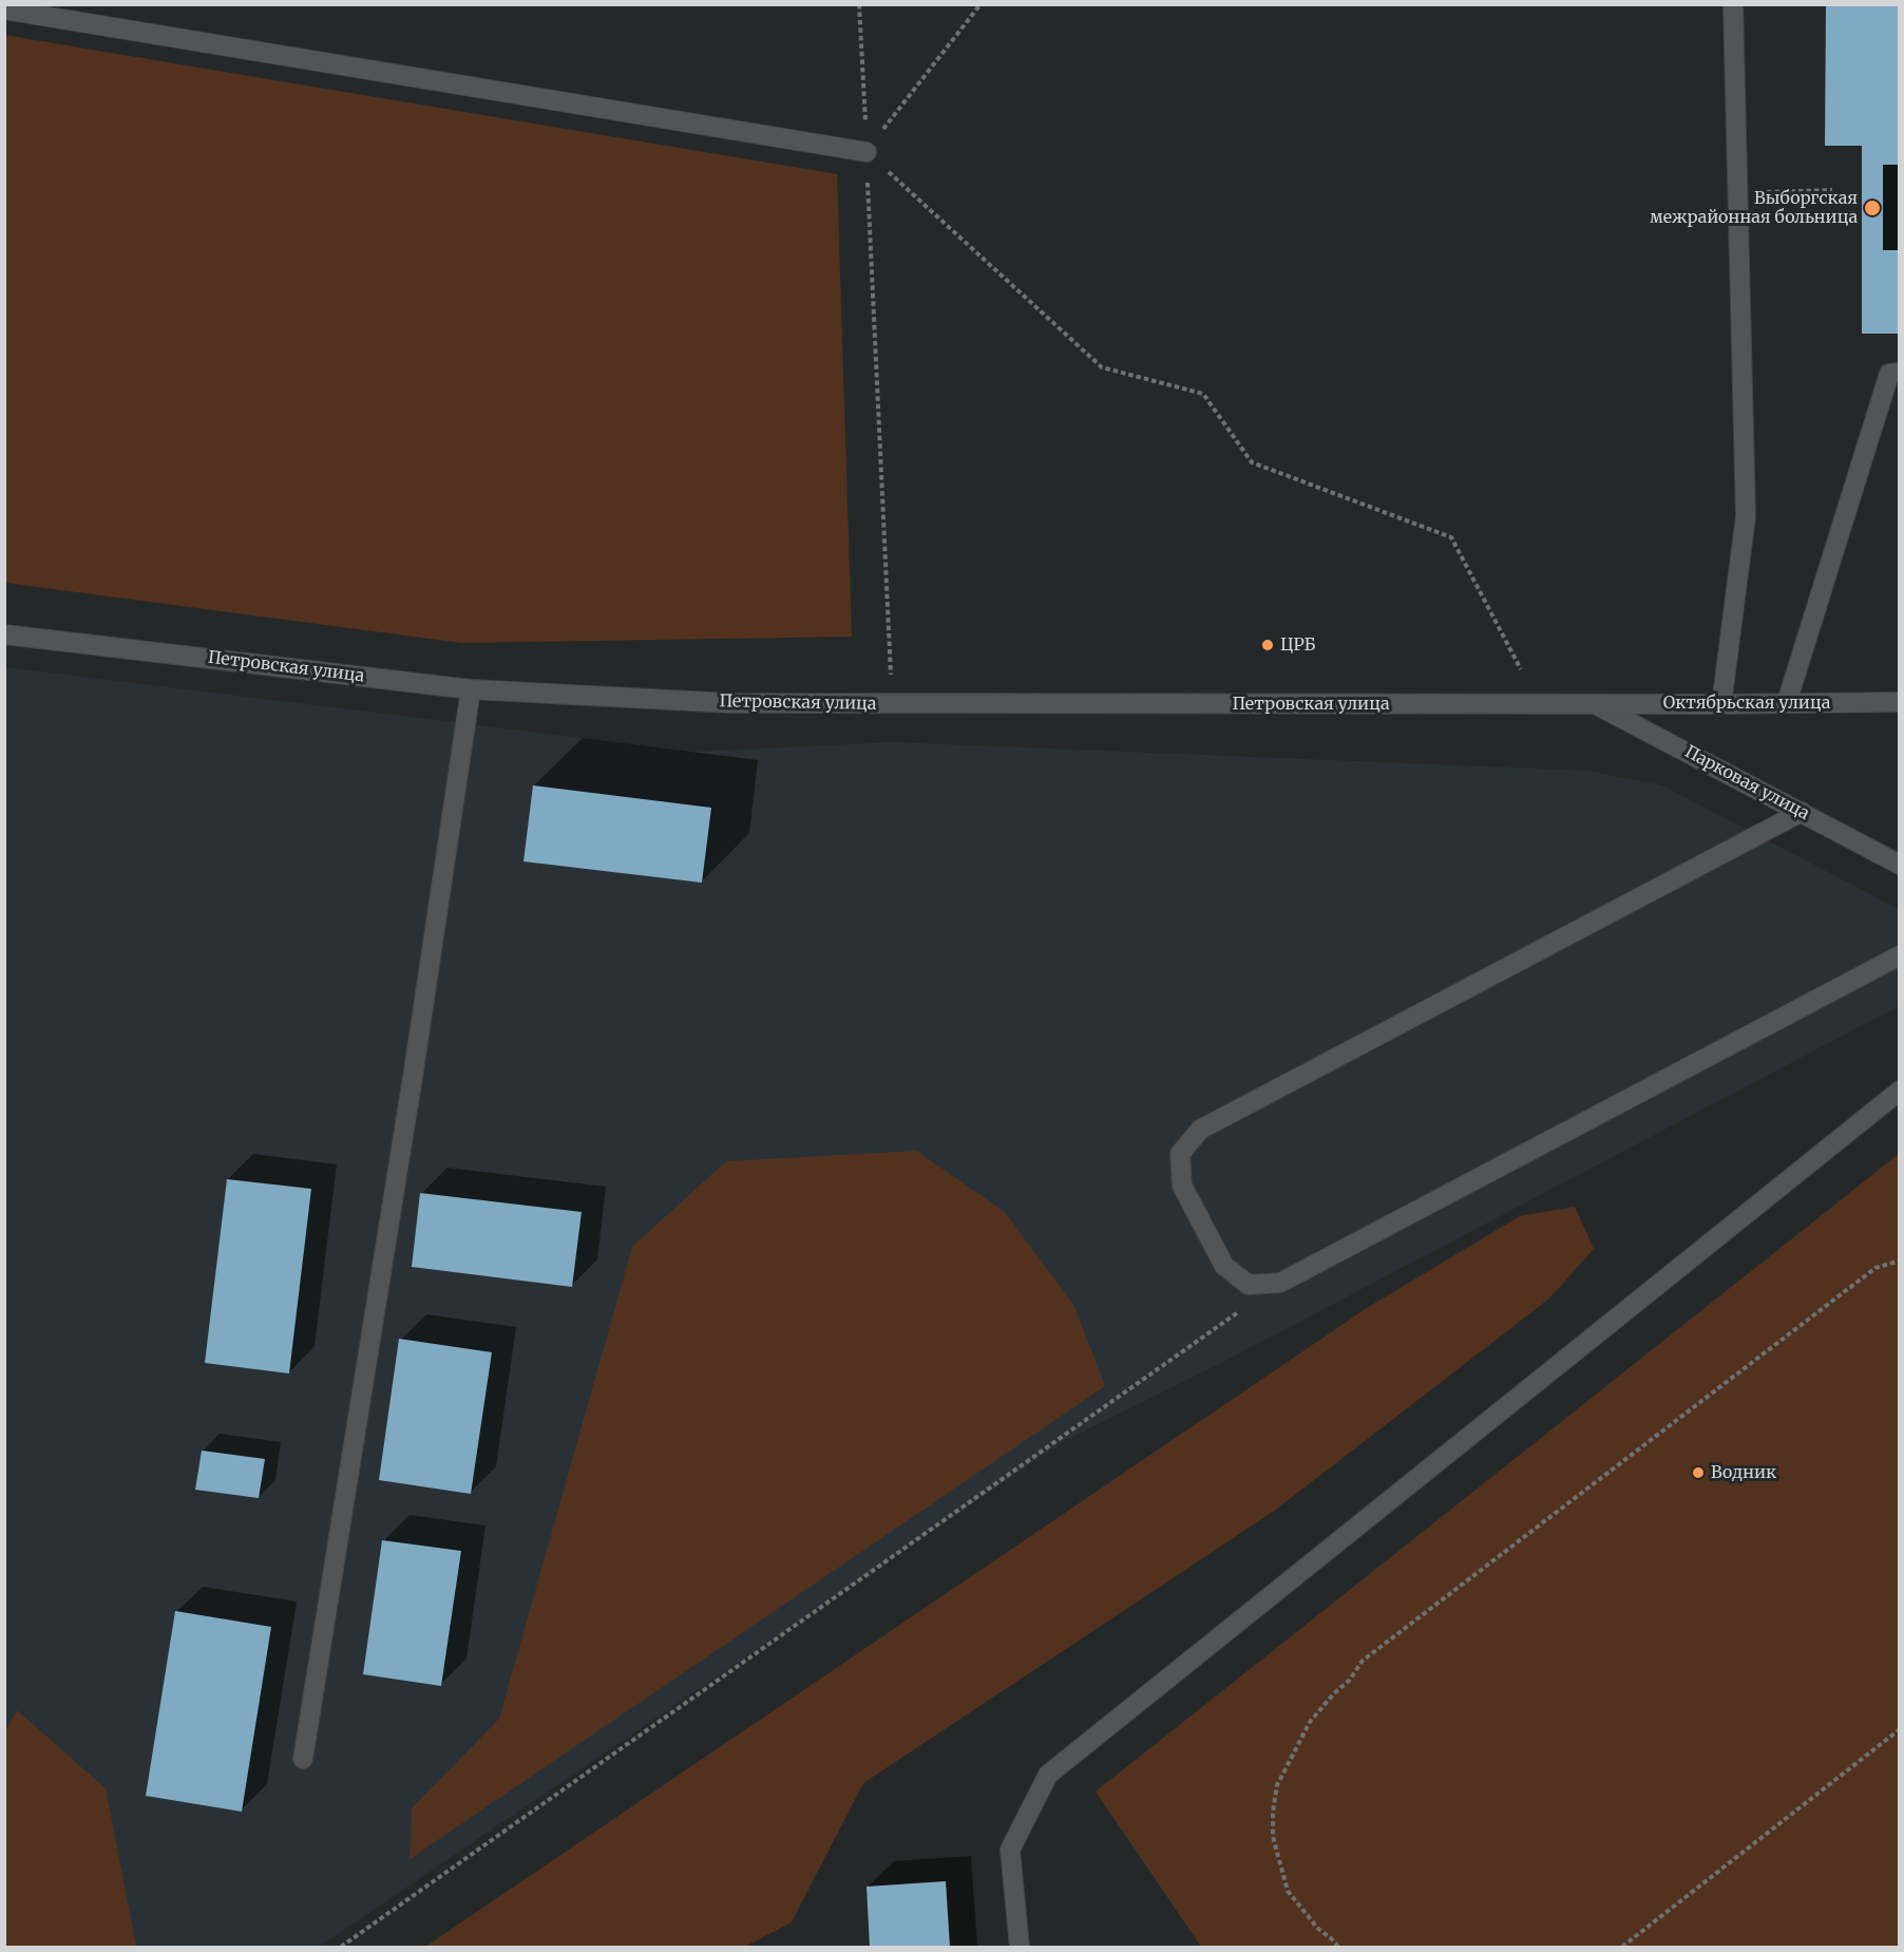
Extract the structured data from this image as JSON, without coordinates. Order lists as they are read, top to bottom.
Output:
{
  "streets": {
    "street": ["Петровская улица", "Октябрьская улица", "Парковая улица"]
  },
  "crossings": [
    ["Петровская улица", "Октябрьская улица"],
    ["Петровская улица", "Парковая улица"],
    ["Октябрьская улица", "Парковая улица"]
  ],
  "places": ["Выборгская межрайонная больница", "ЦРБ", "Водник"]
}
